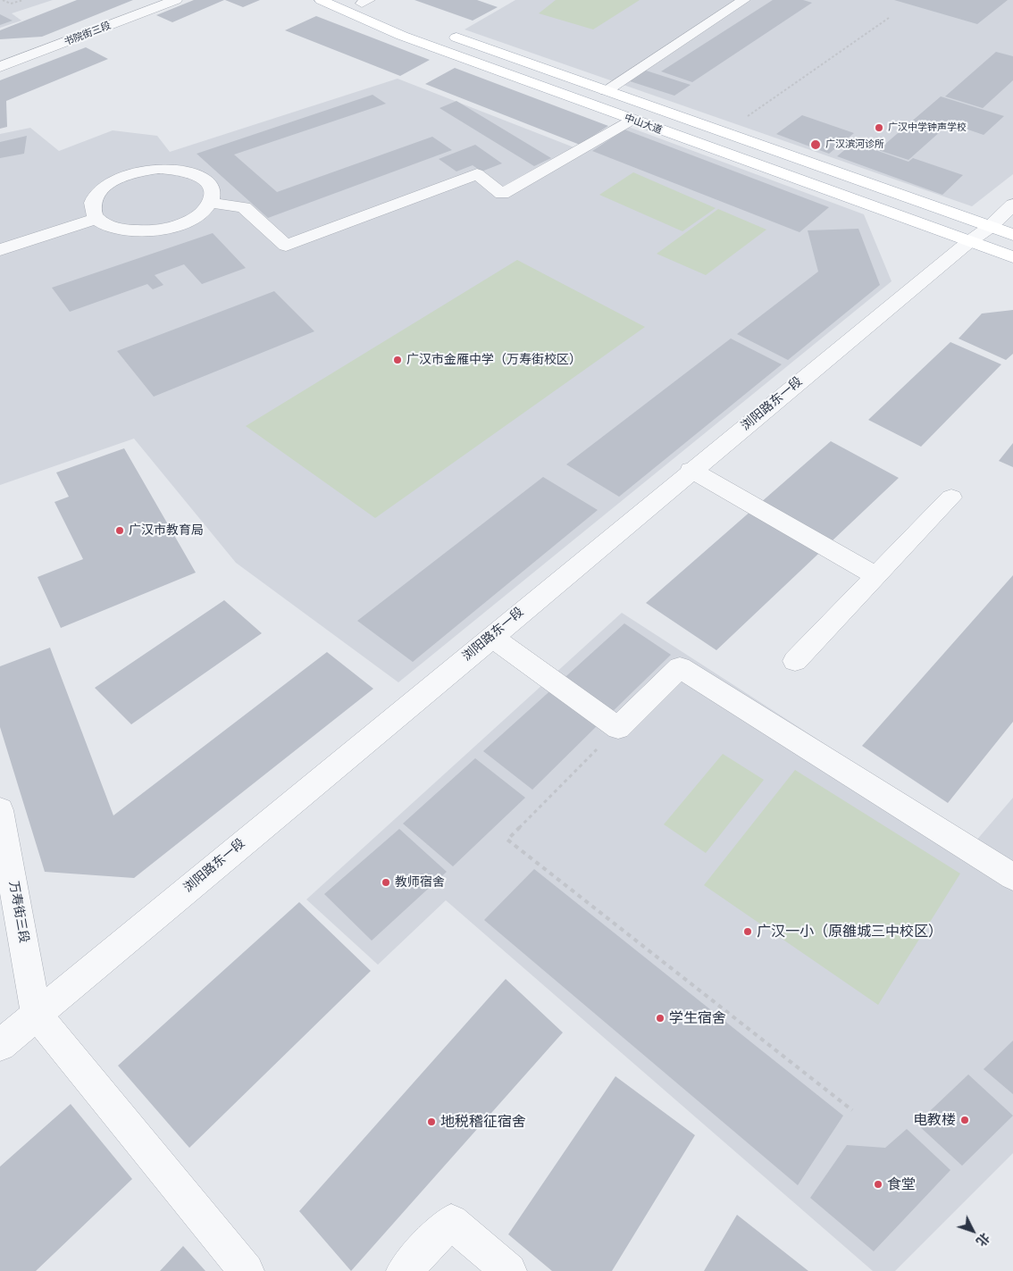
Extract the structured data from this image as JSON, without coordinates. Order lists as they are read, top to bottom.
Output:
{
  "streets": {
    "main road": ["中山大道"],
    "street": ["书院街三段", "浏阳路东一段", "万寿街三段"]
  },
  "crossings": [
    ["中山大道", "浏阳路东一段"],
    ["浏阳路东一段", "万寿街三段"]
  ],
  "places": [
    "广汉中学钟声学校",
    "广汉滨河诊所",
    "广汉市金雁中学（万寿街校区）",
    "广汉市教育局",
    "教师宿舍",
    "广汉一小（原雒城三中校区）",
    "学生宿舍",
    "电教楼",
    "地税稽征宿舍",
    "食堂"
  ],
  "north": "bottom right"
}
